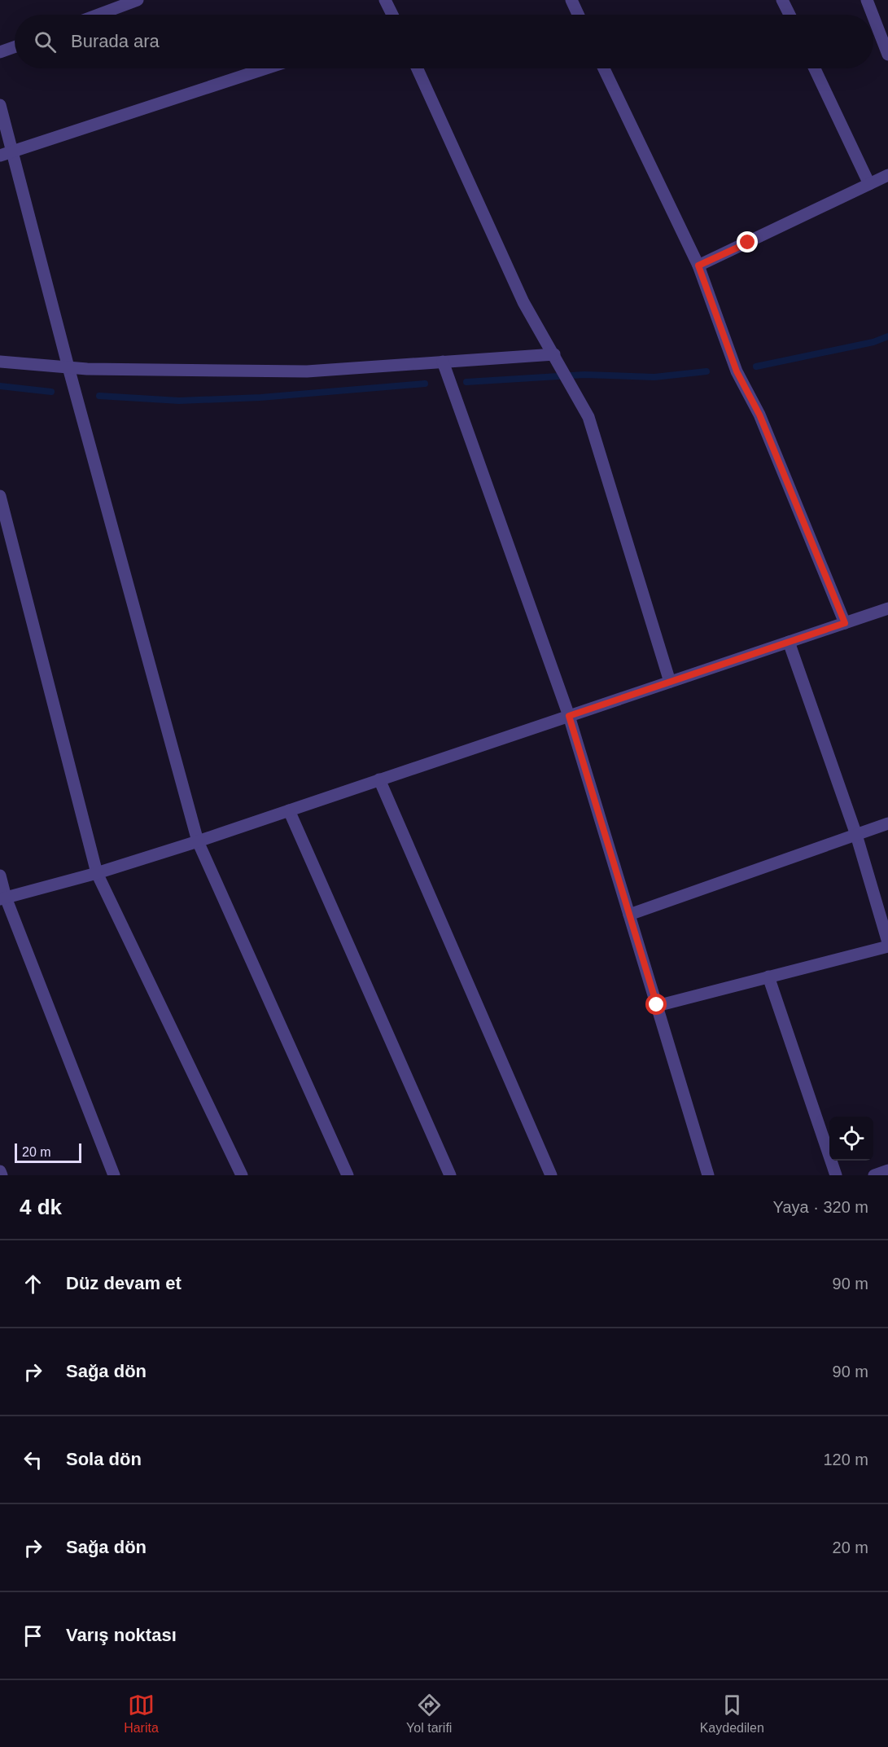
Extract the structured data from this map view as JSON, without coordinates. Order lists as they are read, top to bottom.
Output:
{
  "scale_bar": "20 m",
  "page": {
    "search": "Burada ara",
    "scale": "20 m",
    "heading": ["4 dk", "Yaya · 320 m"],
    "list": [
      ["Düz devam et", "90 m"],
      ["Sağa dön", "90 m"],
      ["Sola dön", "120 m"],
      ["Sağa dön", "20 m"],
      "Varış noktası"
    ],
    "nav": ["Harita", "Yol tarifi", "Kaydedilen"]
  }
}
